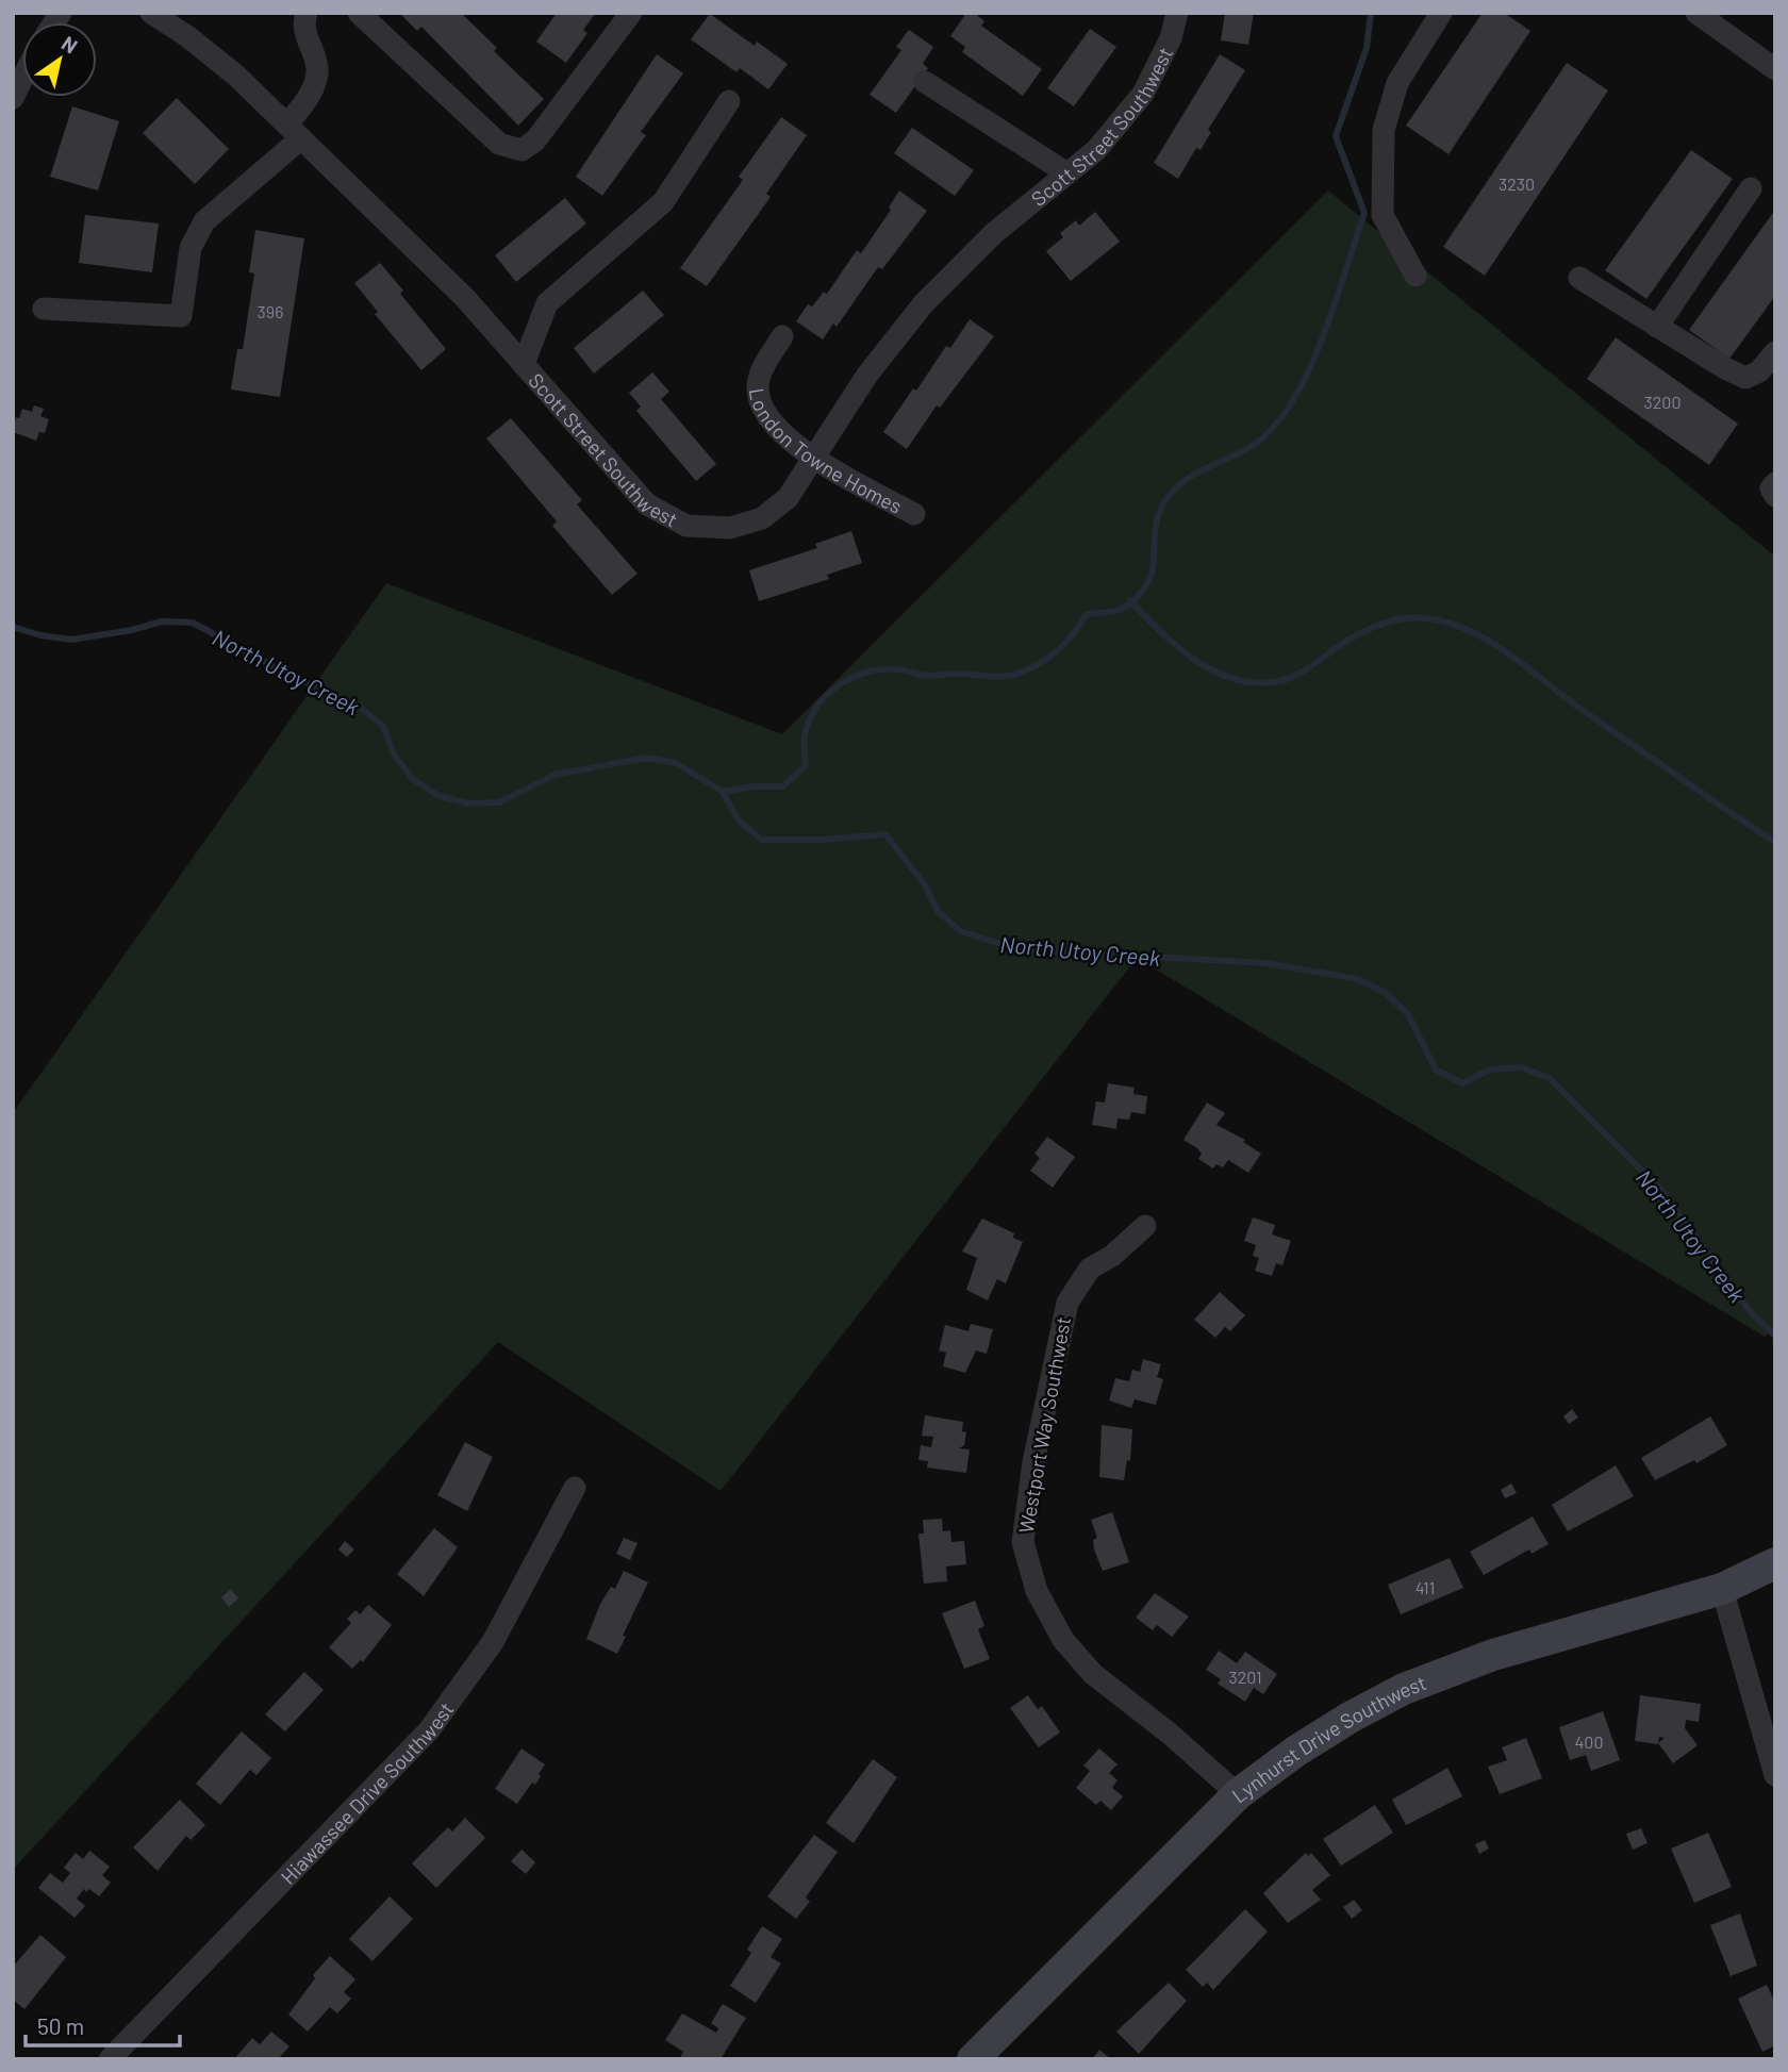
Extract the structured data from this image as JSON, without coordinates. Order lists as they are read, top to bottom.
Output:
{
  "streets": {
    "street": [
      "Scott Street Southwest",
      "London Towne Homes",
      "Westport Way Southwest",
      "Lynhurst Drive Southwest",
      "Hiawassee Drive Southwest"
    ]
  },
  "crossings": [
    ["Scott Street Southwest", "London Towne Homes"],
    ["Westport Way Southwest", "Lynhurst Drive Southwest"]
  ],
  "water": ["North Utoy Creek"],
  "house_numbers": [
    "3230",
    "396",
    "3200",
    "411",
    "3201",
    "400"
  ],
  "scale_bar": "50 m",
  "north": "top right"
}
